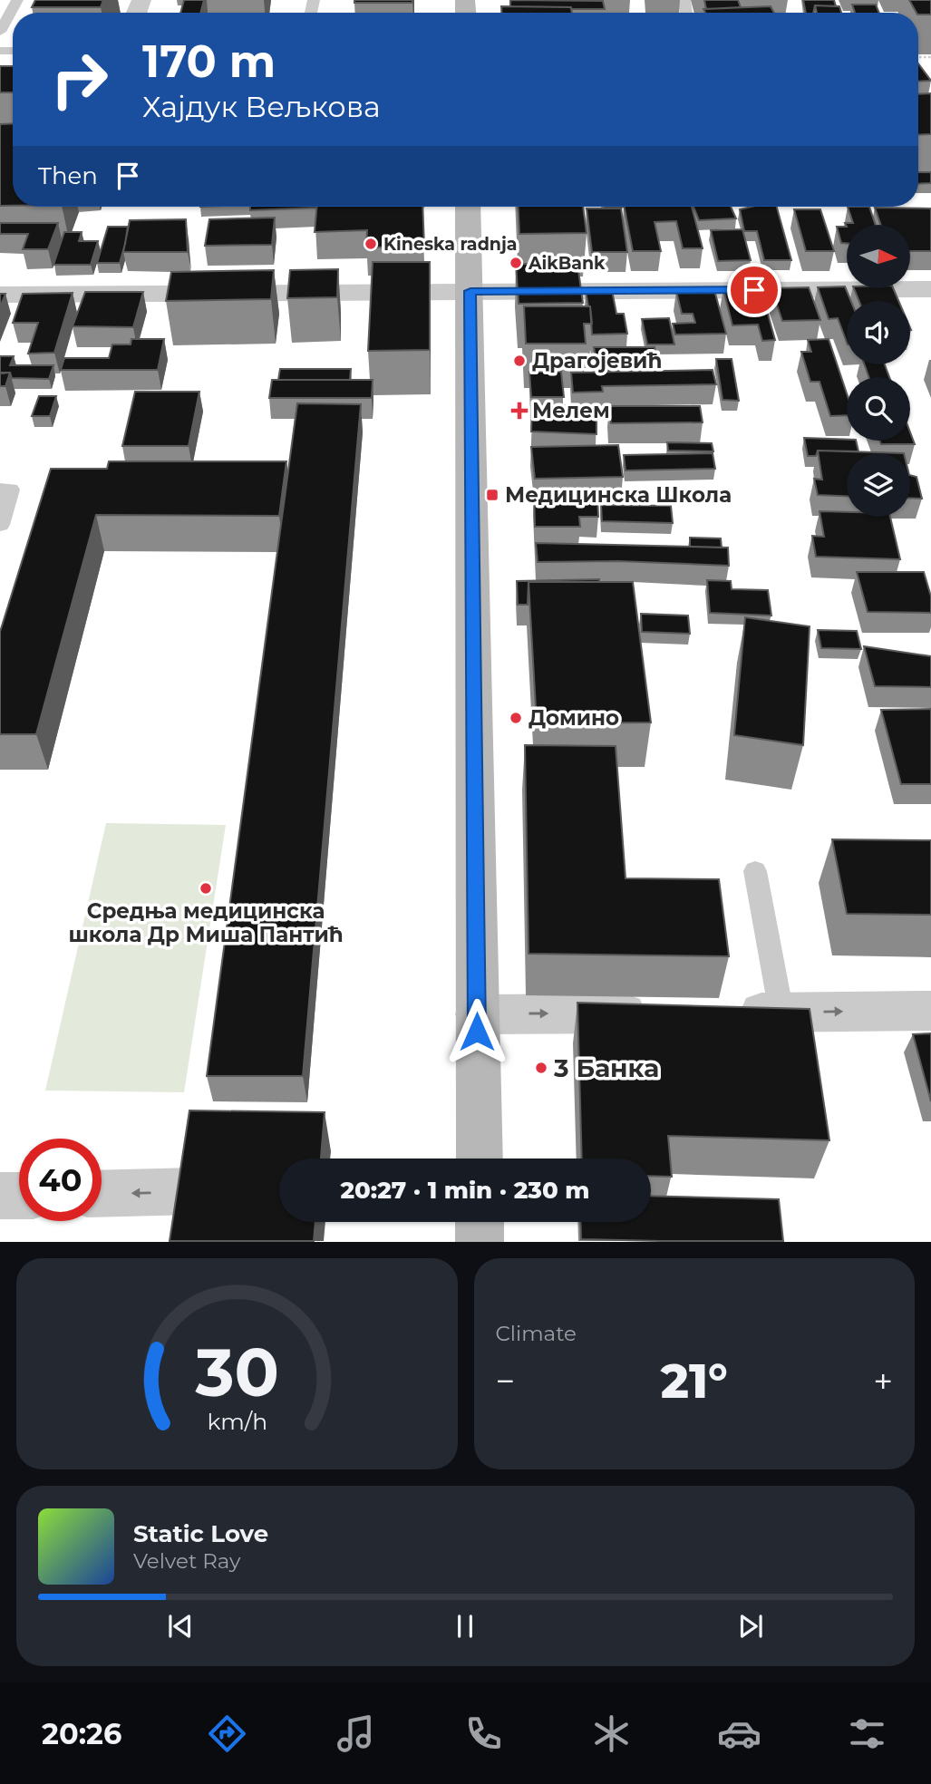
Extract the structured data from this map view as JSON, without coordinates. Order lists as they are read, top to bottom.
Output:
{
  "places": {
    "other": [
      "Kineska radnja",
      "AikBank",
      "Драгојевић",
      "Домино",
      "Средња медицинска школа Др Миша Пантић",
      "3 Банка"
    ],
    "health": ["Мелем"],
    "transit": ["Медицинска Школа"]
  },
  "north": "right",
  "page": {
    "turn": ["170 m", "Хајдук Вељкова"],
    "then": "Then",
    "limit": "40",
    "trip": "20:27 · 1 min · 230 m",
    "tile": "Climate",
    "heat": ["−", "21°", "+"],
    "song": ["Static Love", "Velvet Ray"],
    "tabs": "20:26",
    "gauge": ["30", "km/h"]
  }
}
